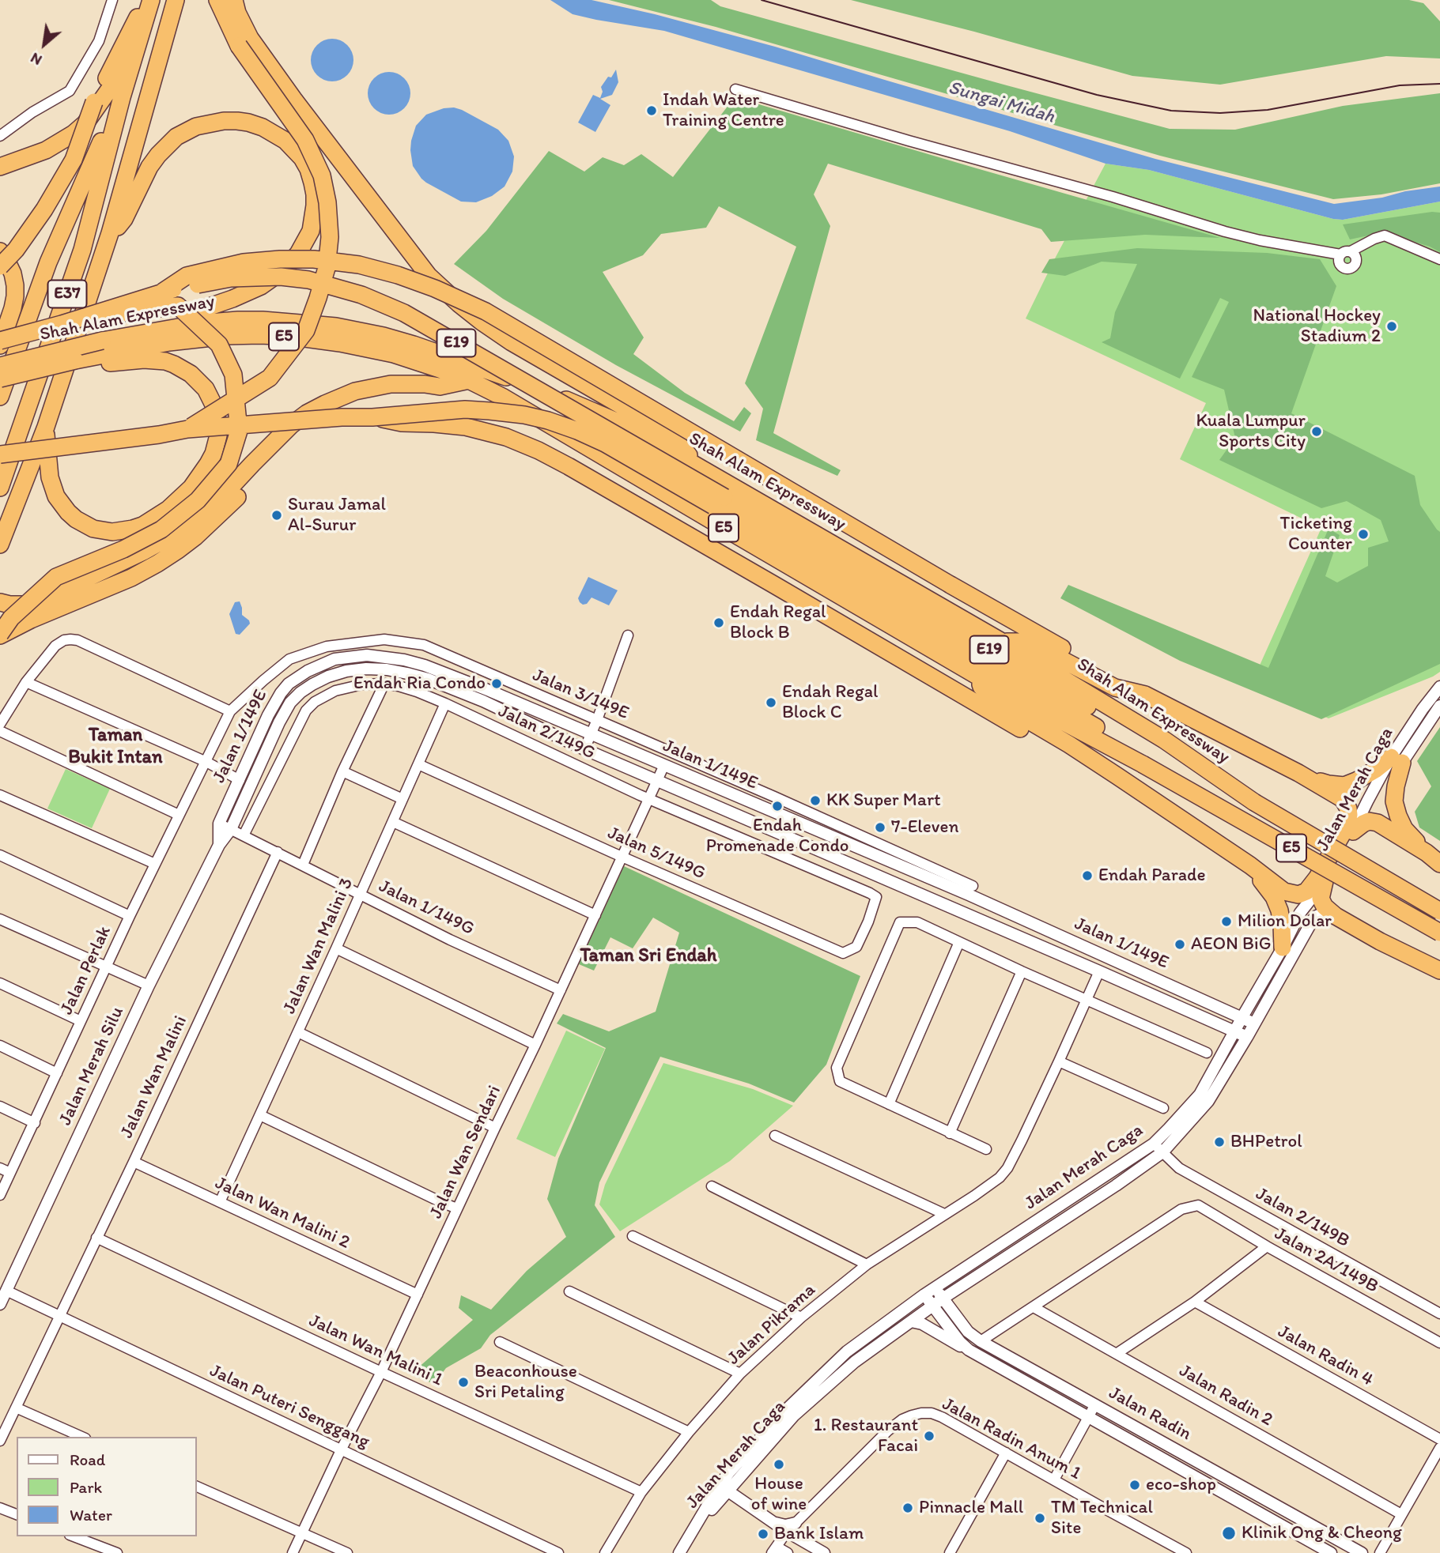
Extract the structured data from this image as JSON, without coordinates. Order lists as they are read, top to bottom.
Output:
{
  "streets": {
    "highway": [
      "E37",
      "Shah Alam Expressway",
      "E5",
      "E19"
    ],
    "street": [
      "Jalan 3/149E",
      "Jalan 2/149G",
      "Jalan 1/149E",
      "Jalan Merah Caga",
      "Jalan 5/149G",
      "Jalan 1/149G",
      "Jalan Wan Malini 3",
      "Jalan Perlak",
      "Jalan Merah Silu",
      "Jalan Wan Malini",
      "Jalan Wan Sendari",
      "Jalan Wan Malini 2",
      "Jalan 2/149B",
      "Jalan 2A/149B",
      "Jalan Pikrama",
      "Jalan Wan Malini 1",
      "Jalan Radin 4",
      "Jalan Radin 2",
      "Jalan Puteri Senggang",
      "Jalan Radin",
      "Jalan Radin Anum 1"
    ]
  },
  "crossings": [
    ["Shah Alam Expressway", "E5"],
    ["Shah Alam Expressway", "E19"],
    ["E5", "E19"],
    ["Jalan 3/149E", "Jalan Perlak"],
    ["Jalan 2/149G", "Jalan 5/149G"],
    ["Jalan 2/149G", "Jalan 1/149G"],
    ["Jalan 2/149G", "Jalan Wan Malini 3"],
    ["Jalan 2/149G", "Jalan Wan Sendari"],
    ["Jalan 1/149E", "Jalan Merah Caga"],
    ["Jalan 1/149E", "Jalan 1/149G"],
    ["Jalan 1/149E", "Jalan Merah Silu"],
    ["Jalan 1/149E", "Jalan Wan Sendari"],
    ["Jalan Merah Caga", "Jalan 2/149B"],
    ["Jalan Merah Caga", "Jalan Radin"],
    ["Jalan 5/149G", "Jalan Wan Malini 3"],
    ["Jalan 5/149G", "Jalan Wan Sendari"],
    ["Jalan 1/149G", "Jalan Wan Malini 3"],
    ["Jalan 1/149G", "Jalan Merah Silu"],
    ["Jalan 1/149G", "Jalan Wan Malini"],
    ["Jalan 1/149G", "Jalan Wan Sendari"],
    ["Jalan Wan Malini 3", "Jalan Wan Malini 2"],
    ["Jalan Merah Silu", "Jalan Puteri Senggang"],
    ["Jalan Wan Malini", "Jalan Wan Malini 2"],
    ["Jalan Wan Malini", "Jalan Wan Malini 1"],
    ["Jalan Wan Malini", "Jalan Puteri Senggang"],
    ["Jalan Wan Sendari", "Jalan Wan Malini 2"],
    ["Jalan Wan Sendari", "Jalan Wan Malini 1"],
    ["Jalan Wan Sendari", "Jalan Puteri Senggang"],
    ["Jalan 2A/149B", "Jalan Radin 2"],
    ["Jalan Pikrama", "Jalan Wan Malini 1"]
  ],
  "districts": ["Taman Bukit Intan", "Taman Sri Endah"],
  "water": ["Sungai Midah"],
  "places": [
    "Indah Water Training Centre",
    "National Hockey Stadium 2",
    "Kuala Lumpur Sports City",
    "Surau Jamal Al-Surur",
    "Ticketing Counter",
    "Endah Regal Block B",
    "Endah Ria Condo",
    "Endah Regal Block C",
    "KK Super Mart",
    "Endah Promenade Condo",
    "7-Eleven",
    "Endah Parade",
    "Milion Dolar",
    "AEON BiG",
    "BHPetrol",
    "Beaconhouse Sri Petaling",
    "1. Restaurant Facai",
    "House of wine",
    "eco-shop",
    "Pinnacle Mall",
    "TM Technical Site",
    "Klinik Ong & Cheong",
    "Bank Islam"
  ],
  "legend": ["Road", "Park", "Water"],
  "north": "bottom left"
}
